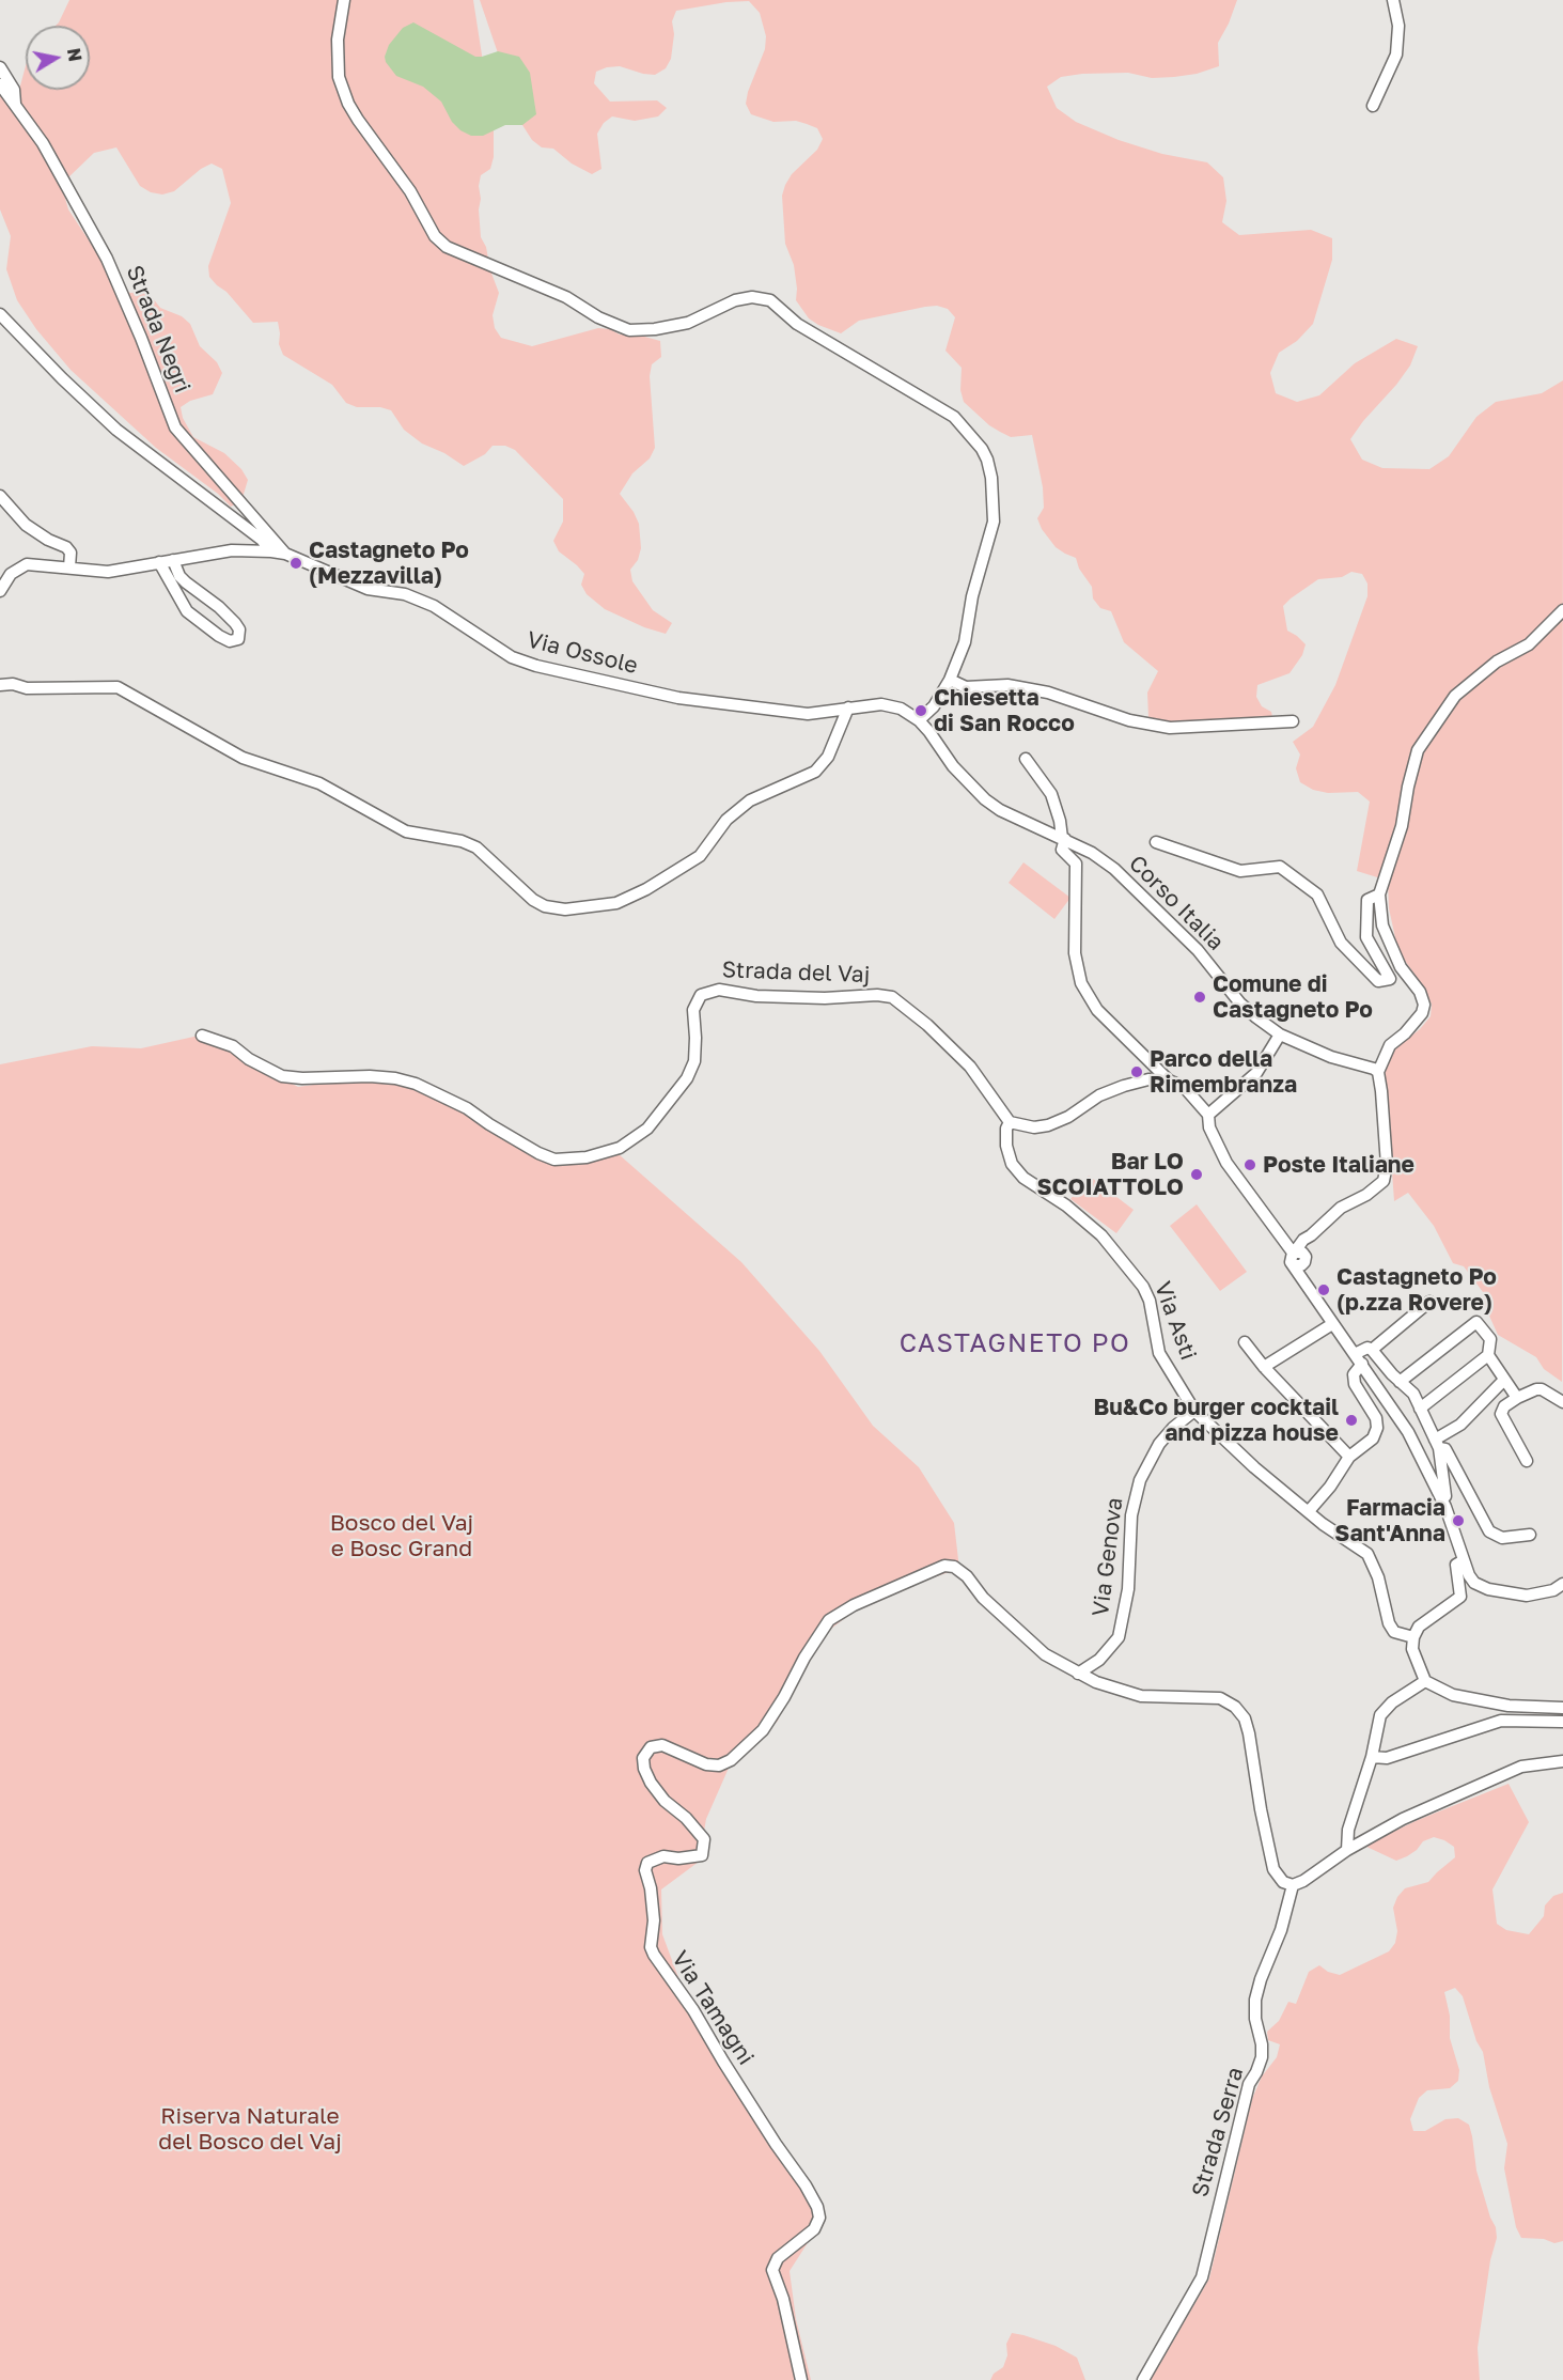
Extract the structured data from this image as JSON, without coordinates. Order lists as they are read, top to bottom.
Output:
{
  "streets": {
    "street": [
      "Strada Negri",
      "Via Ossole",
      "Corso Italia",
      "Strada del Vaj",
      "Via Asti",
      "Via Genova",
      "Via Tamagni",
      "Strada Serra"
    ]
  },
  "crossings": [
    ["Strada Negri", "Via Ossole"],
    ["Via Ossole", "Corso Italia"],
    ["Strada del Vaj", "Via Asti"],
    ["Via Asti", "Via Genova"],
    ["Via Genova", "Via Tamagni"]
  ],
  "districts": ["CASTAGNETO PO"],
  "parks": ["Bosco del Vaj e Bosc Grand", "Riserva Naturale del Bosco del Vaj"],
  "places": [
    "Castagneto Po (Mezzavilla)",
    "Chiesetta di San Rocco",
    "Comune di Castagneto Po",
    "Parco della Rimembranza",
    "Poste Italiane",
    "Bar LO SCOIATTOLO",
    "Castagneto Po (p.zza Rovere)",
    "Bu&Co burger cocktail and pizza house",
    "Farmacia Sant'Anna"
  ],
  "north": "right"
}
